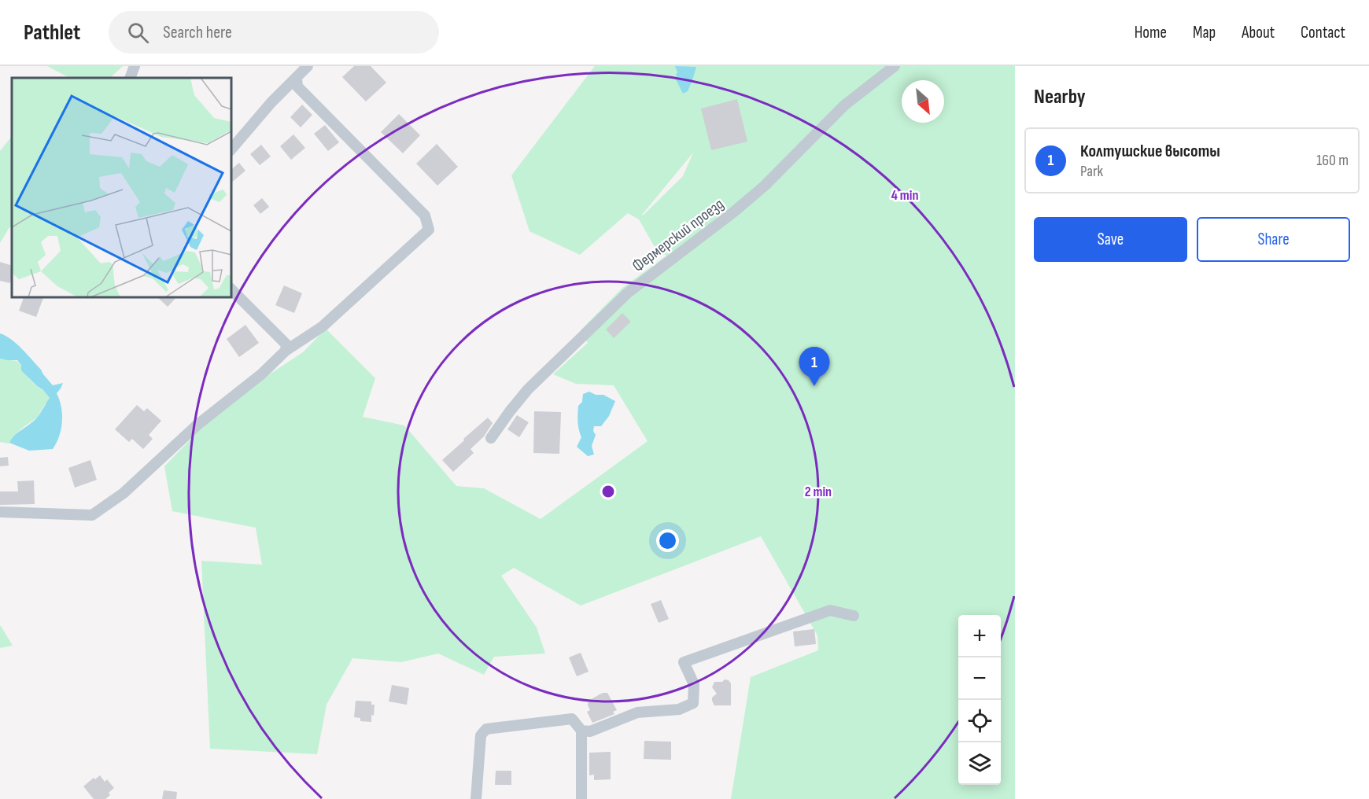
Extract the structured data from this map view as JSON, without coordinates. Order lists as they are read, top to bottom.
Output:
{
  "streets": {
    "street": ["Фермерский проезд"]
  },
  "north": "bottom right",
  "page": {
    "header": "Pathlet",
    "search": "Search here",
    "nav": [
      "Home",
      "Map",
      "About",
      "Contact"
    ],
    "heading": "Nearby",
    "list": [
      {
        "mark": "1",
        "name": "Колтушские высоты",
        "note": "Park",
        "value": "160 m"
      }
    ],
    "buttons": ["Save", "Share"],
    "pins": "1",
    "map_buttons": ["+", "−"]
  },
  "rings": ["4 min", "2 min"]
}
